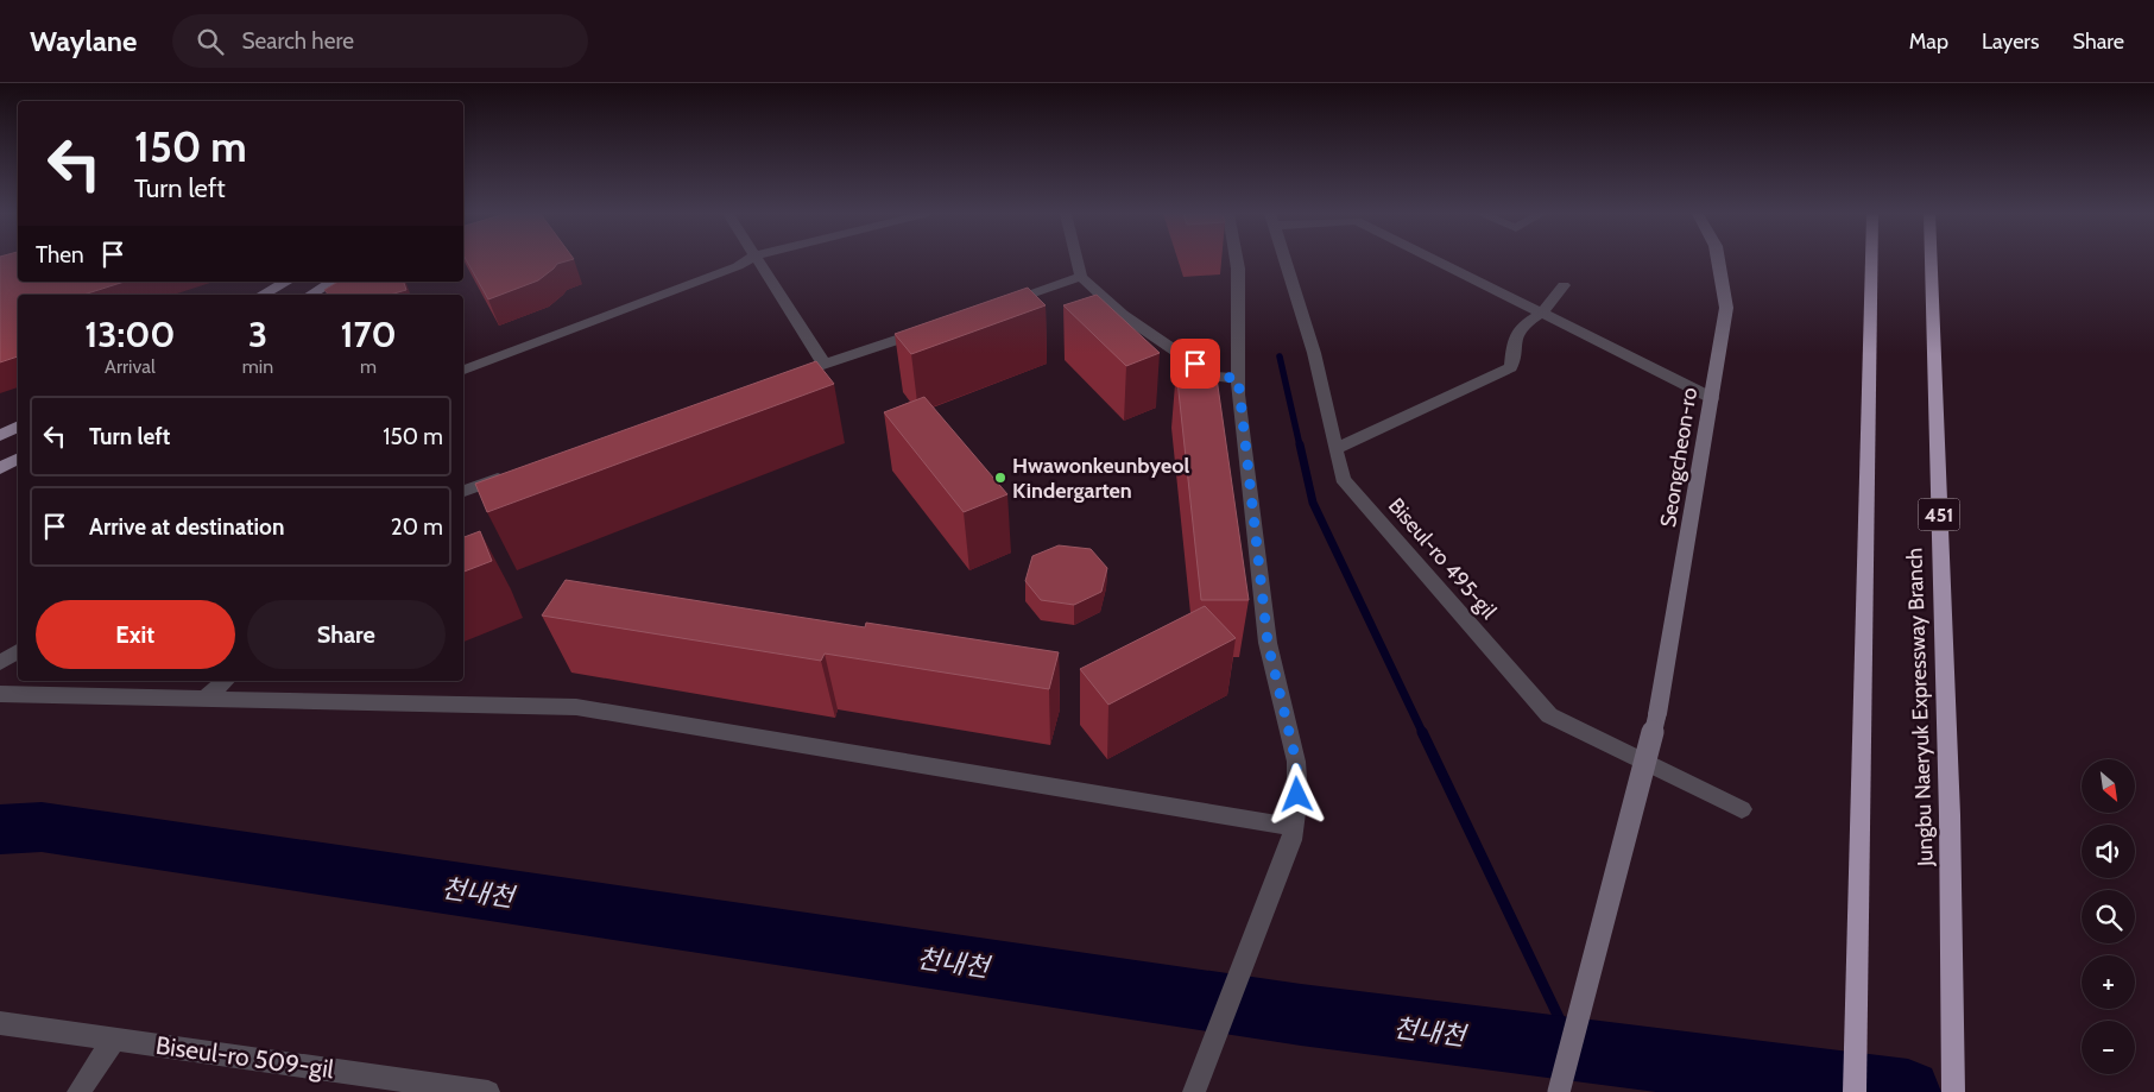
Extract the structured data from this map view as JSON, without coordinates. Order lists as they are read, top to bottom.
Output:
{
  "streets": {
    "highway": ["451", "Jungbu Naeryuk Expressway Branch"],
    "main road": ["Seongcheon-ro"],
    "street": ["Biseul-ro 495-gil", "Biseul-ro 509-gil"]
  },
  "water": ["천내천"],
  "places": ["Hwawonkeunbyeol Kindergarten"],
  "north": "bottom right",
  "page": {
    "header": "Waylane",
    "search": "Search here",
    "nav": ["Map", "Layers", "Share"],
    "turn": ["150 m", "Turn left"],
    "then": "Then",
    "eta": [
      "13:00",
      "Arrival",
      "3",
      "min",
      "170",
      "m"
    ],
    "list": [
      {
        "name": "Turn left",
        "value": "150 m"
      },
      {
        "name": "Arrive at destination",
        "value": "20 m"
      }
    ],
    "buttons": ["Exit", "Share"],
    "map_buttons": ["+", "−"]
  }
}
